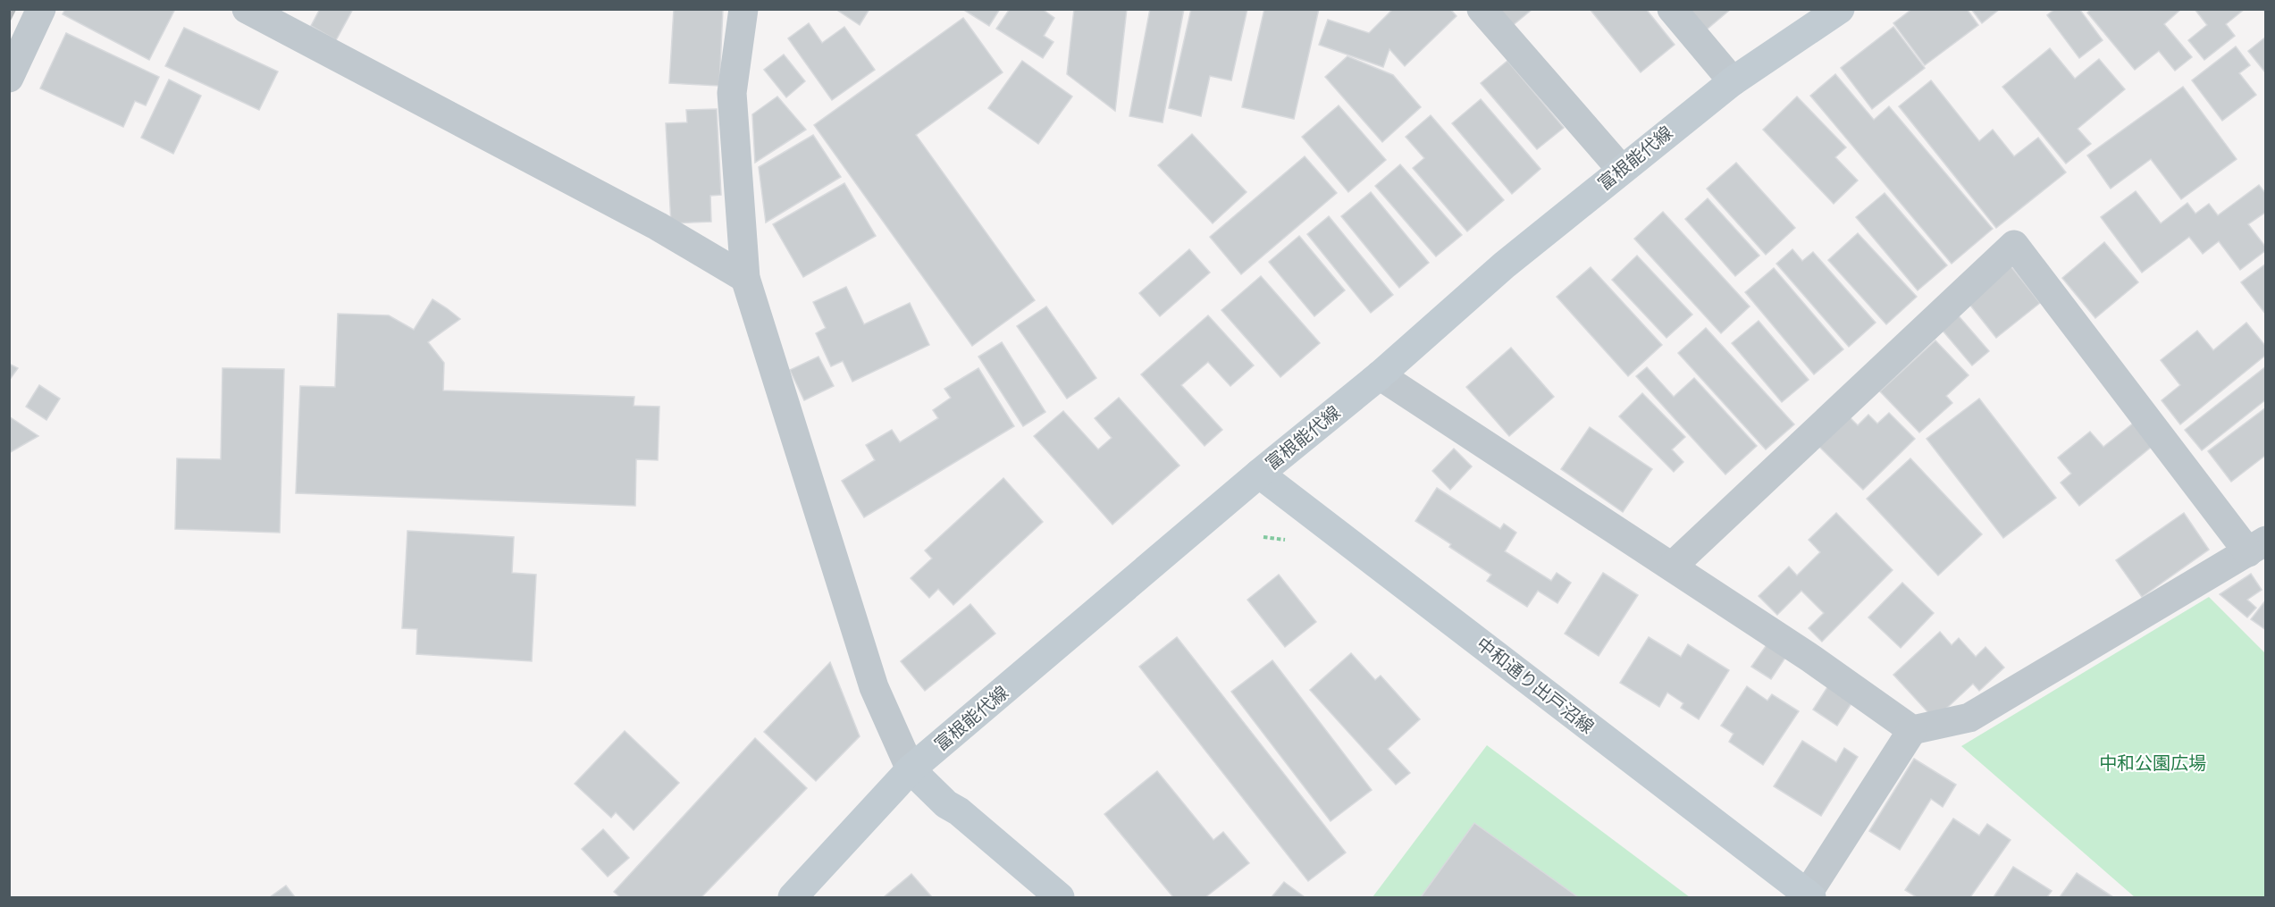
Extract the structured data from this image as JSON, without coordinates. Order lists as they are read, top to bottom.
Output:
{
  "streets": {
    "main road": ["富根能代線", "中和通り出戸沼線"]
  },
  "crossings": [
    ["富根能代線", "中和通り出戸沼線"]
  ],
  "parks": ["中和公園広場"]
}
